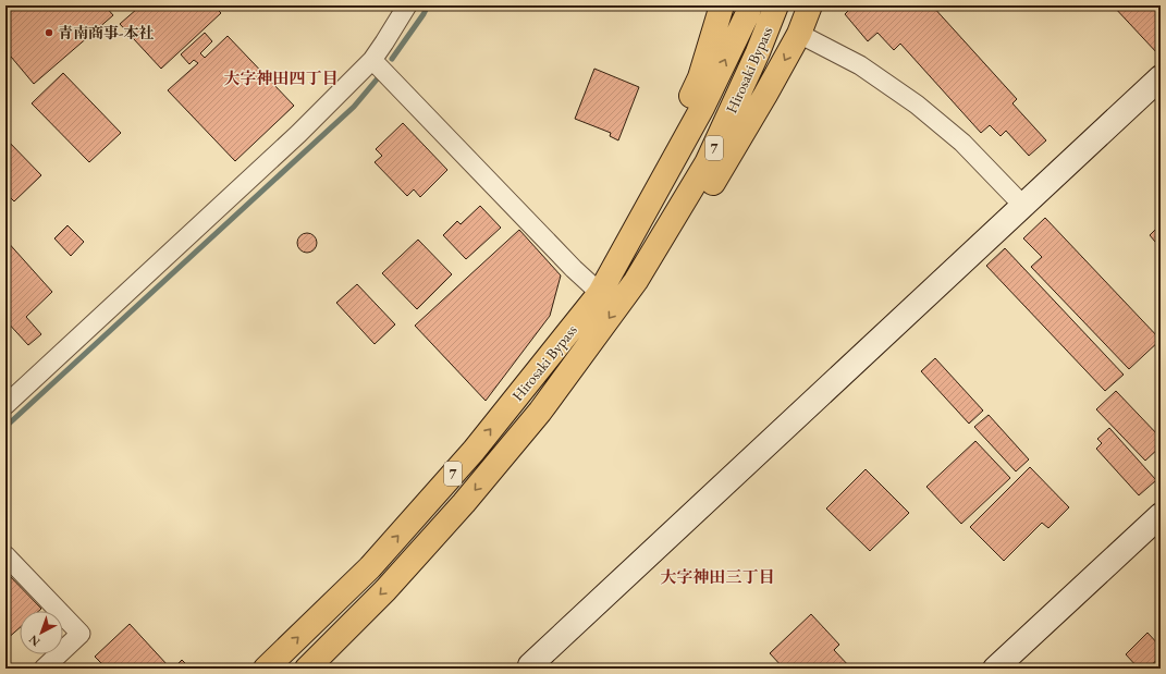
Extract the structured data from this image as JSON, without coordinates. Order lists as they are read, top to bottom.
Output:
{
  "streets": {
    "highway": ["Hirosaki Bypass", "7"]
  },
  "districts": ["大字神田四丁目", "大字神田三丁目"],
  "places": ["青南商事-本社"],
  "north": "bottom left"
}
